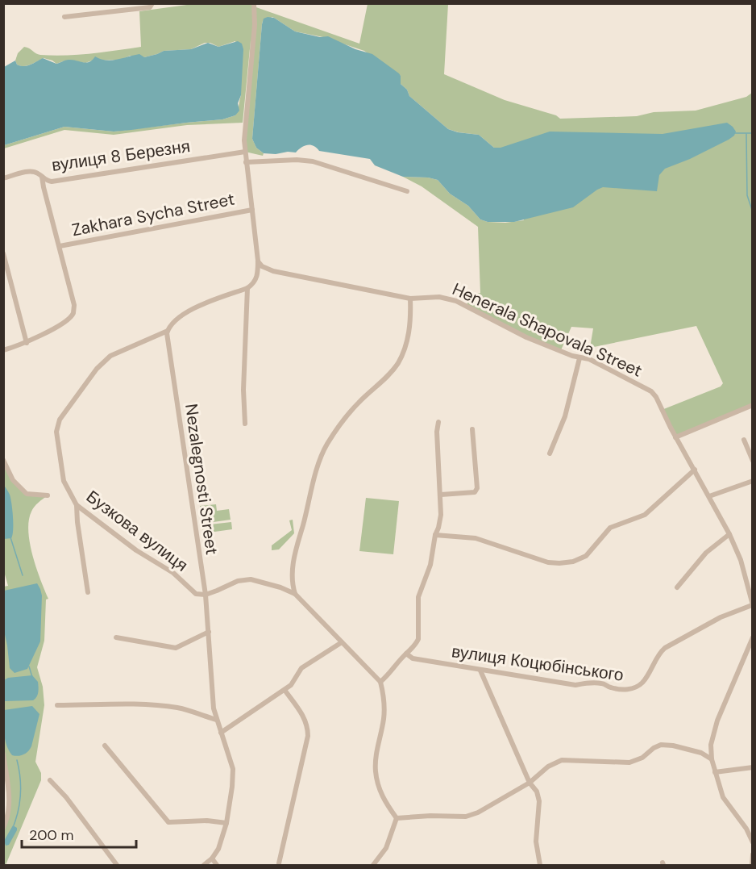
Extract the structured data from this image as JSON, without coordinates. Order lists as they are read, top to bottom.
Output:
{
  "streets": {
    "street": [
      "вулиця 8 Березня",
      "Zakhara Sycha Street",
      "Henerala Shapovala Street",
      "Nezalegnosti Street",
      "Бузкова вулиця",
      "вулиця Коцюбінського"
    ]
  },
  "crossings": [
    ["вулиця 8 Березня", "Zakhara Sycha Street"],
    ["Henerala Shapovala Street", "вулиця Коцюбінського"],
    ["Nezalegnosti Street", "Бузкова вулиця"]
  ],
  "scale_bar": "200 m"
}
